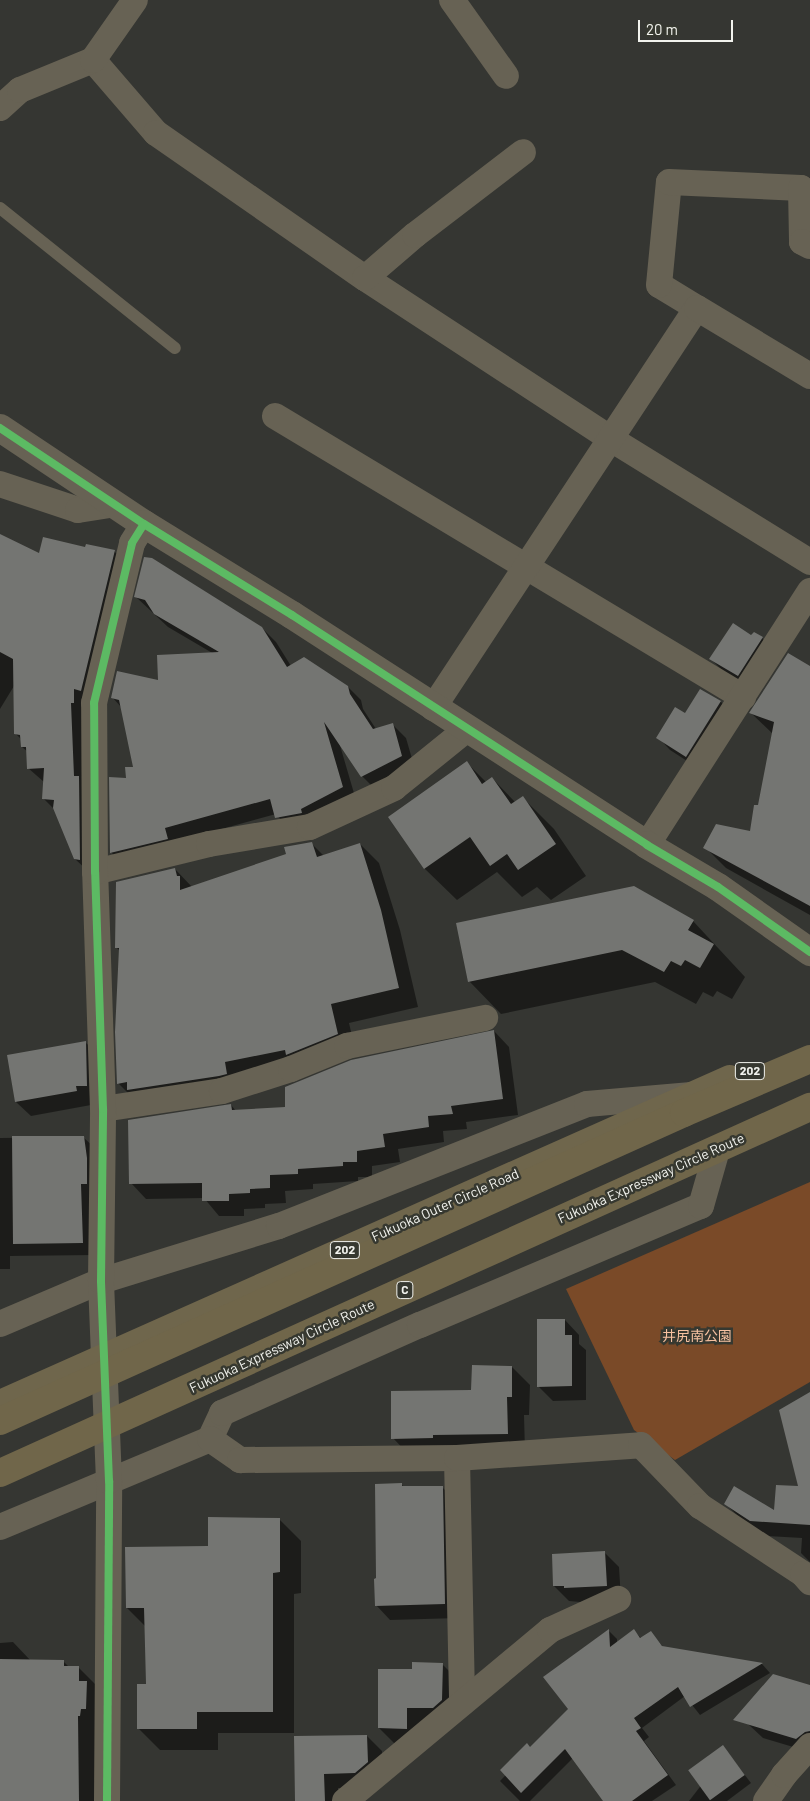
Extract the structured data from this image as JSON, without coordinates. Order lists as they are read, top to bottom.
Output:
{
  "streets": {
    "highway": [
      "202",
      "Fukuoka Expressway Circle Route",
      "Fukuoka Outer Circle Road",
      "C"
    ]
  },
  "parks": ["井尻南公園"],
  "scale_bar": "20 m"
}
